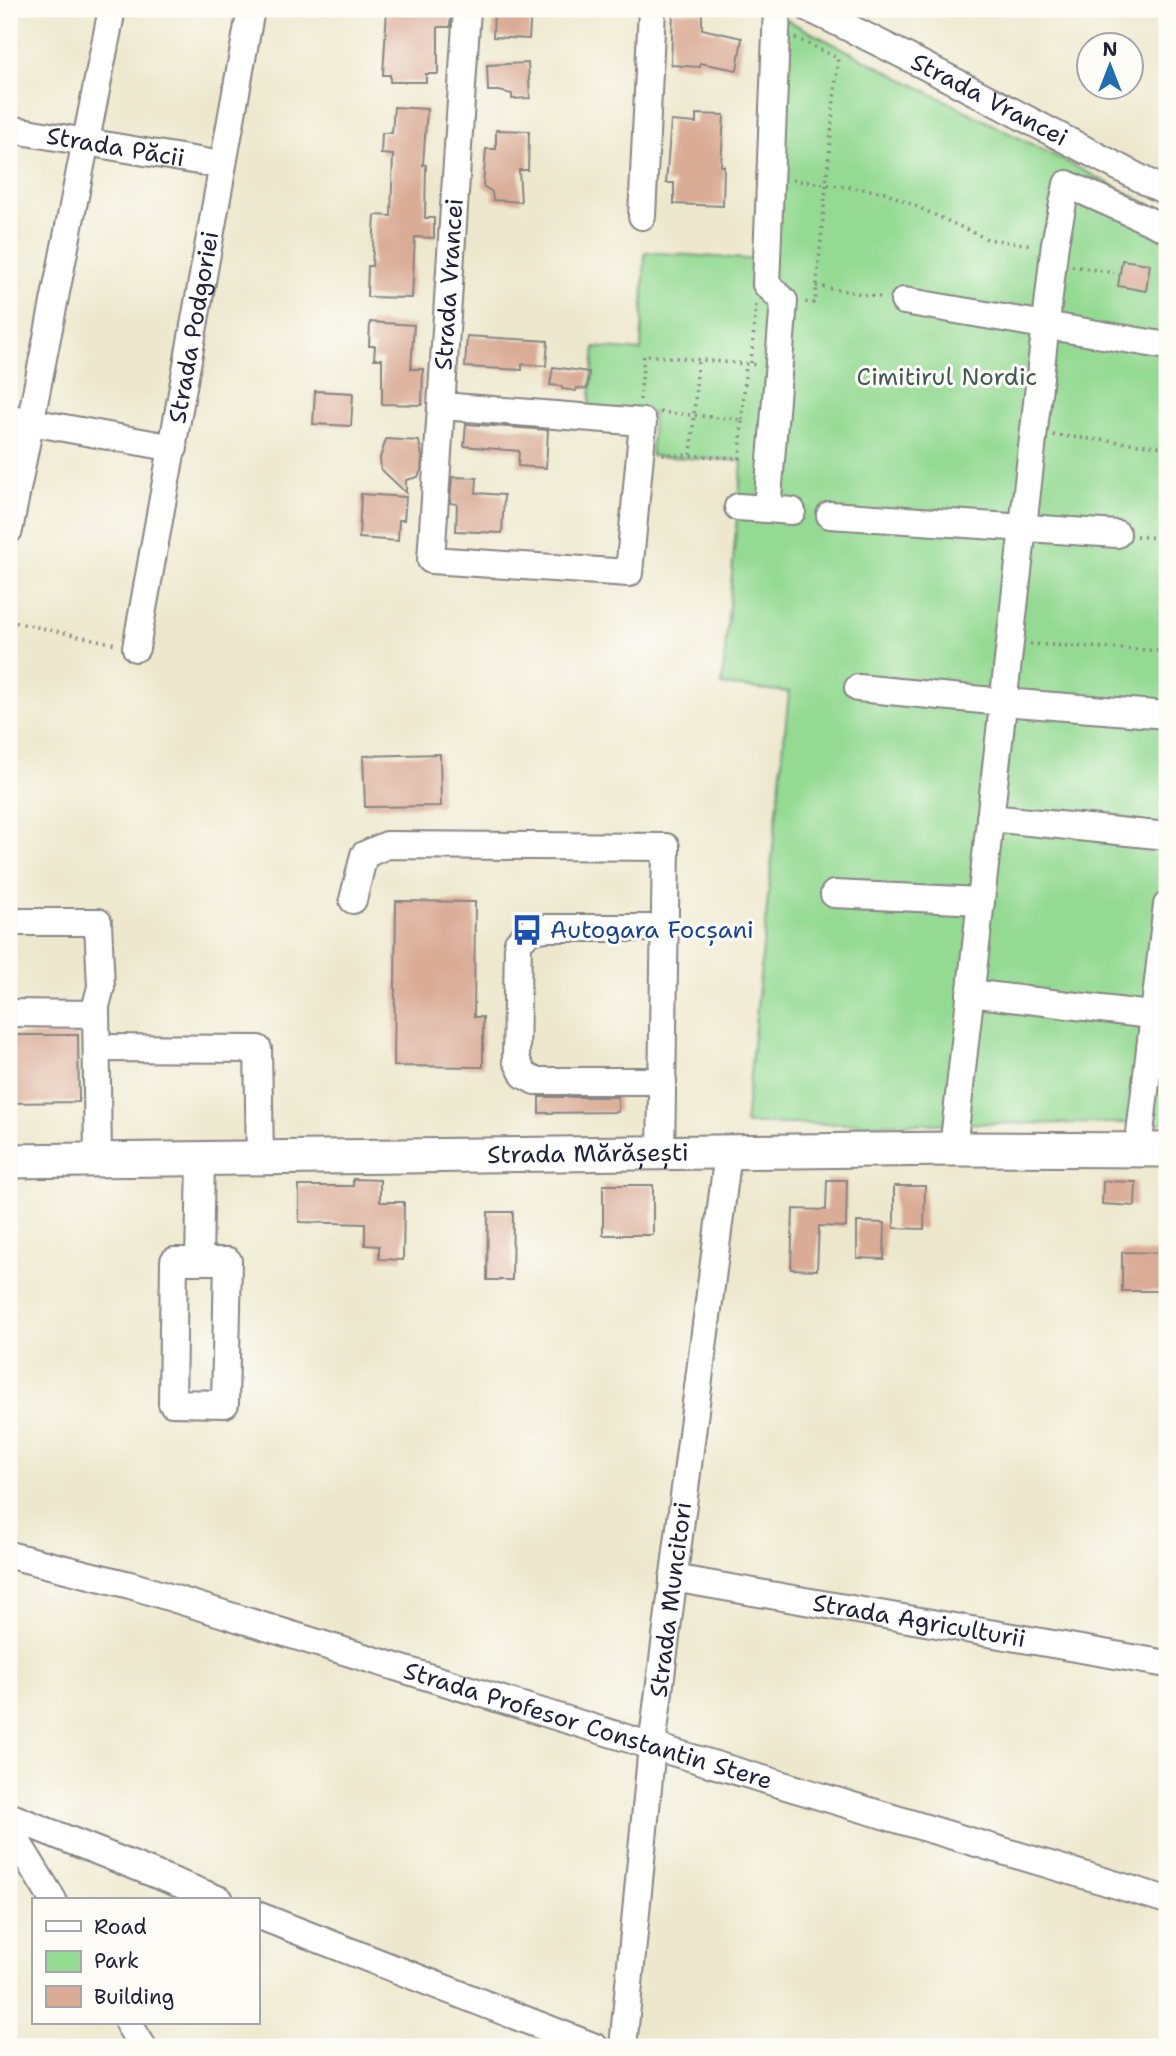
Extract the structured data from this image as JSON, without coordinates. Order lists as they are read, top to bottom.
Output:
{
  "streets": {
    "main road": ["Strada Mărășești"],
    "street": [
      "Strada Vrancei",
      "Strada Păcii",
      "Strada Podgoriei",
      "Strada Muncitori",
      "Strada Agriculturii",
      "Strada Profesor Constantin Stere"
    ]
  },
  "crossings": [
    ["Strada Păcii", "Strada Podgoriei"],
    ["Strada Mărășești", "Strada Muncitori"],
    ["Strada Muncitori", "Strada Agriculturii"],
    ["Strada Muncitori", "Strada Profesor Constantin Stere"]
  ],
  "parks": ["Cimitirul Nordic"],
  "places": {
    "bus stop": ["Autogara Focșani"]
  },
  "legend": ["Road", "Park", "Building"],
  "north": "top"
}
